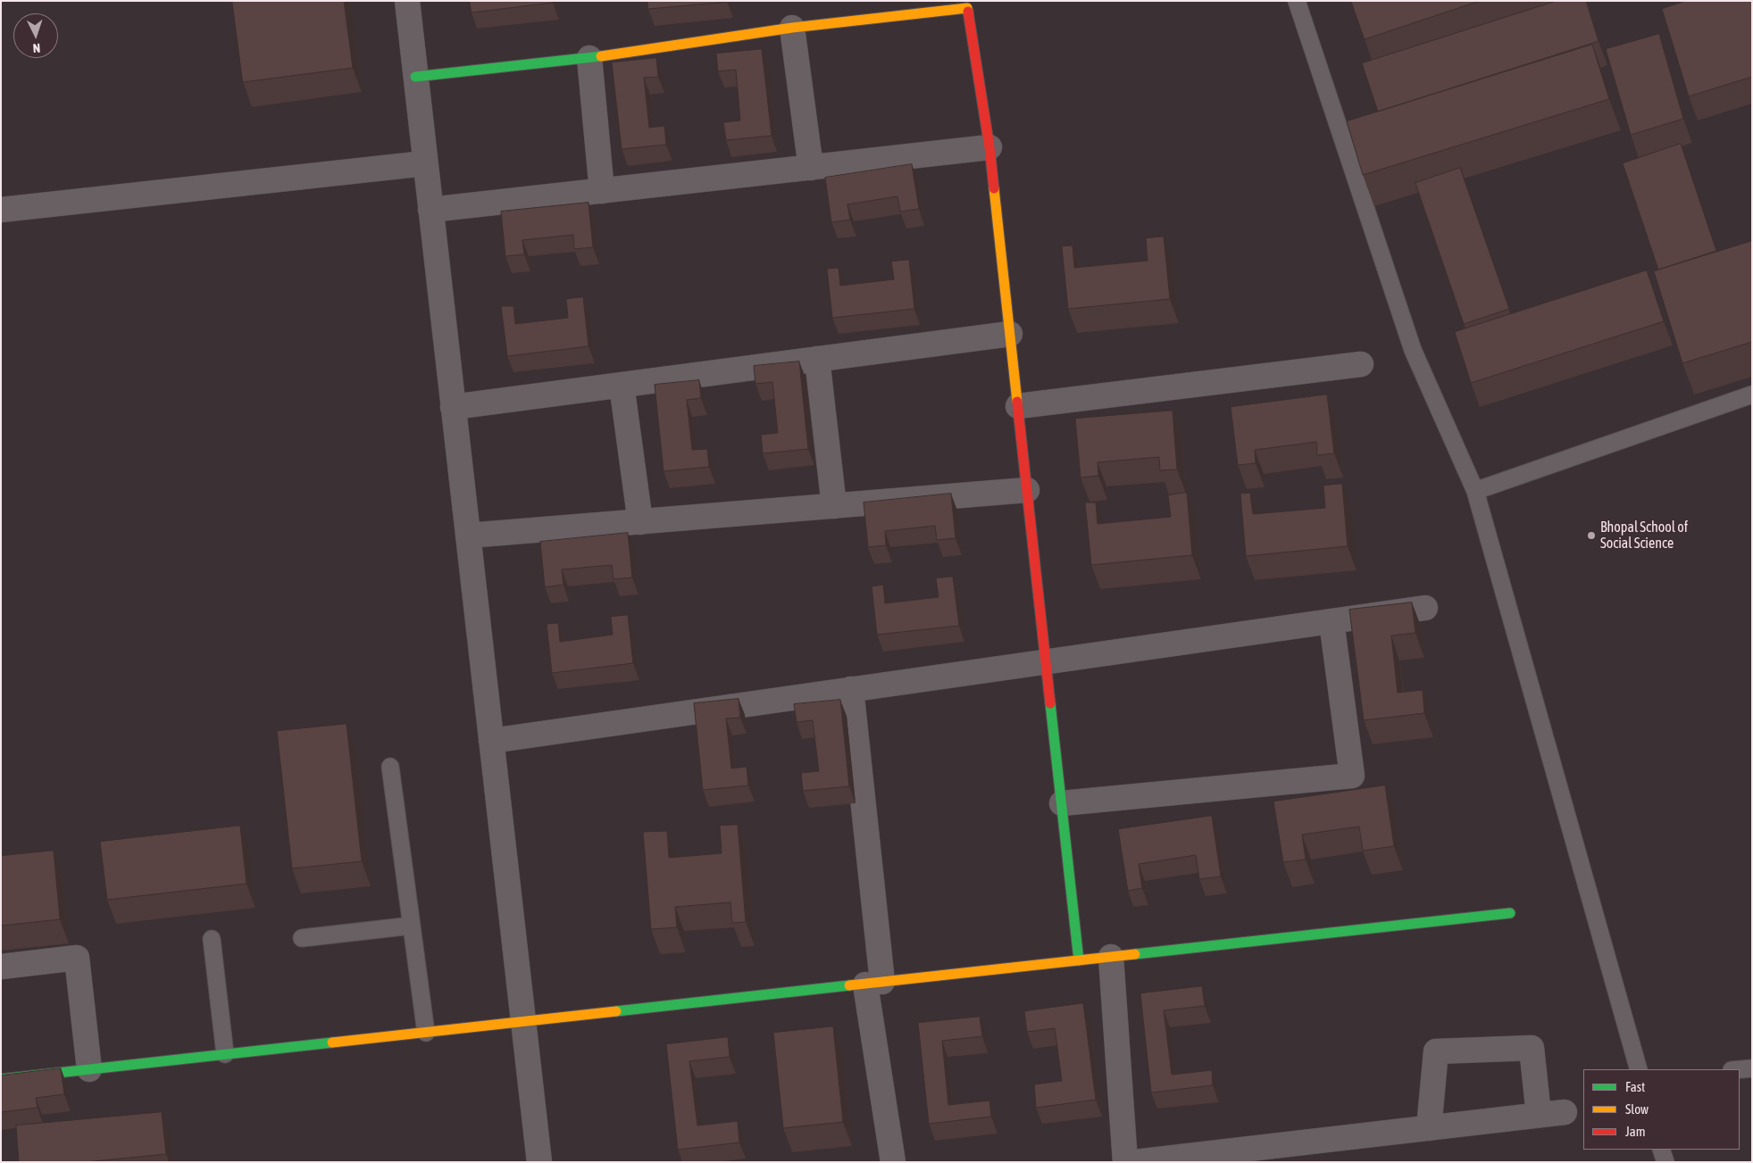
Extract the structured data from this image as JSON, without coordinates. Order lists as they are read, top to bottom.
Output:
{
  "places": ["Bhopal School of Social Science"],
  "legend": ["Fast", "Slow", "Jam"],
  "north": "bottom"
}
